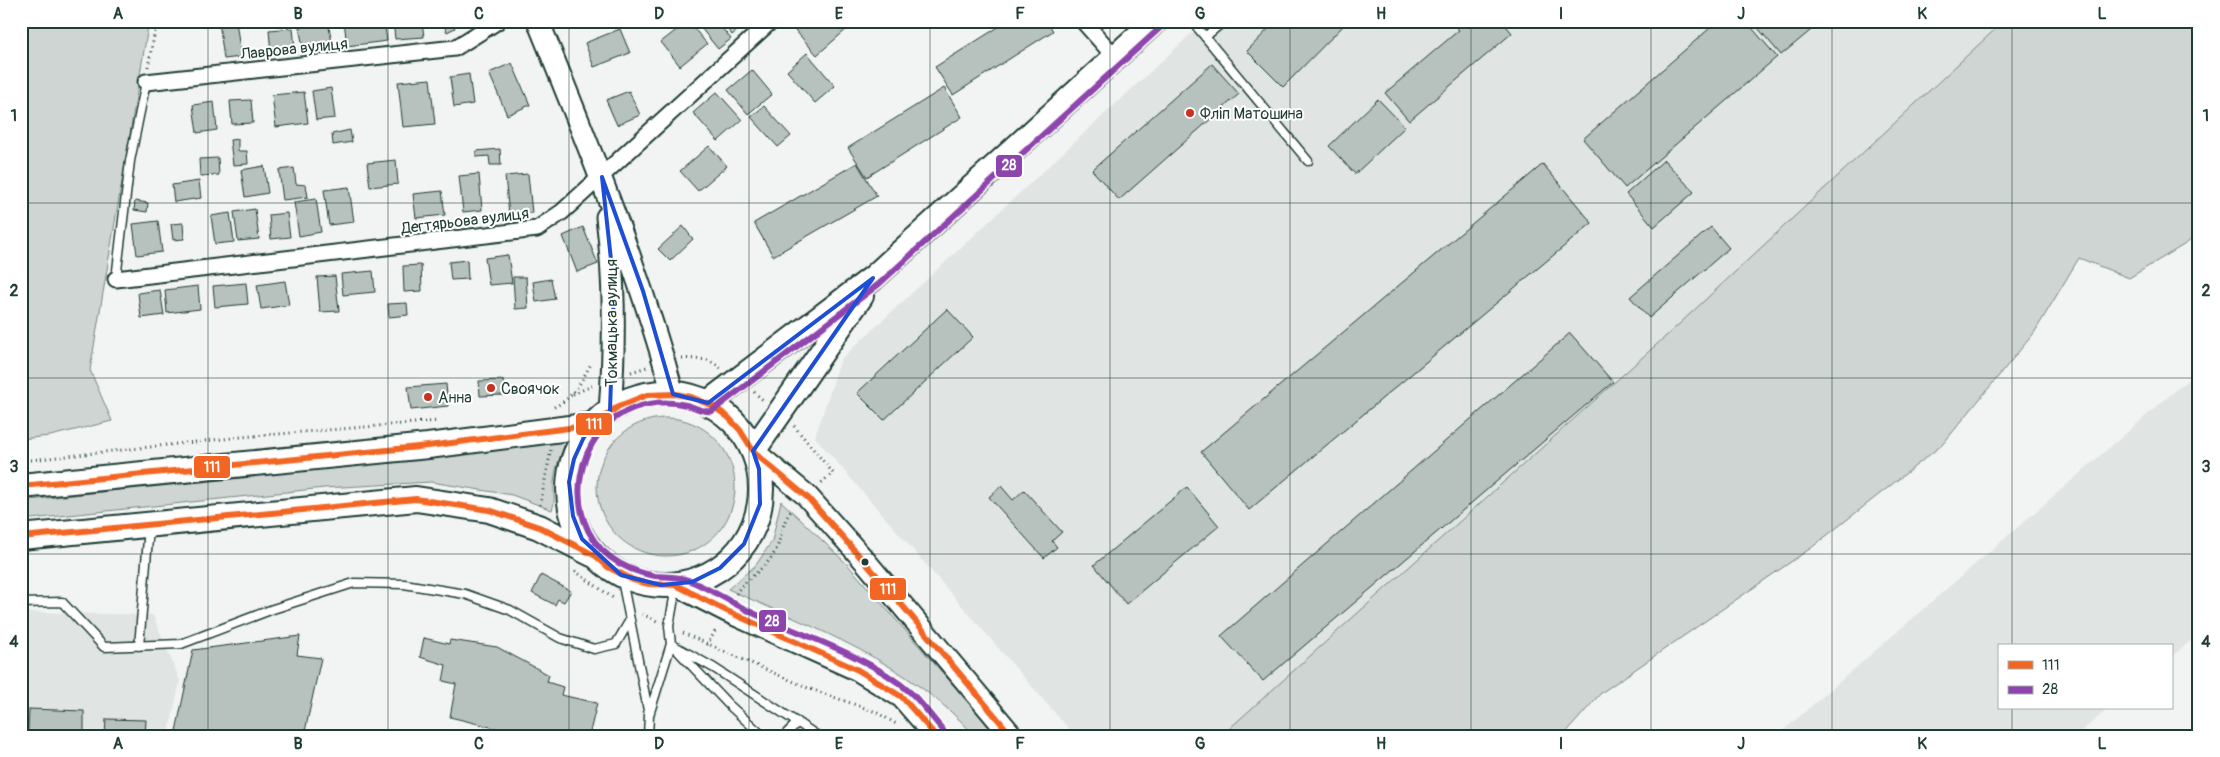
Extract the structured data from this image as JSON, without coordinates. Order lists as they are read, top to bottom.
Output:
{
  "streets": {
    "main road": ["Токмацька вулиця"],
    "street": ["Лаврова вулиця", "Дегтярьова вулиця"]
  },
  "crossings": [
    ["Дегтярьова вулиця", "Токмацька вулиця"]
  ],
  "places": ["Фліп Матошина", "Своячок", "Анна"],
  "lines": ["transit line 28", "transit line 111"],
  "legend": ["111", "28"],
  "grid": {
    "columns": [
      "A",
      "B",
      "C",
      "D",
      "E",
      "F",
      "G",
      "H",
      "I",
      "J",
      "K",
      "L"
    ],
    "rows": [
      "1",
      "2",
      "3",
      "4"
    ]
  }
}
